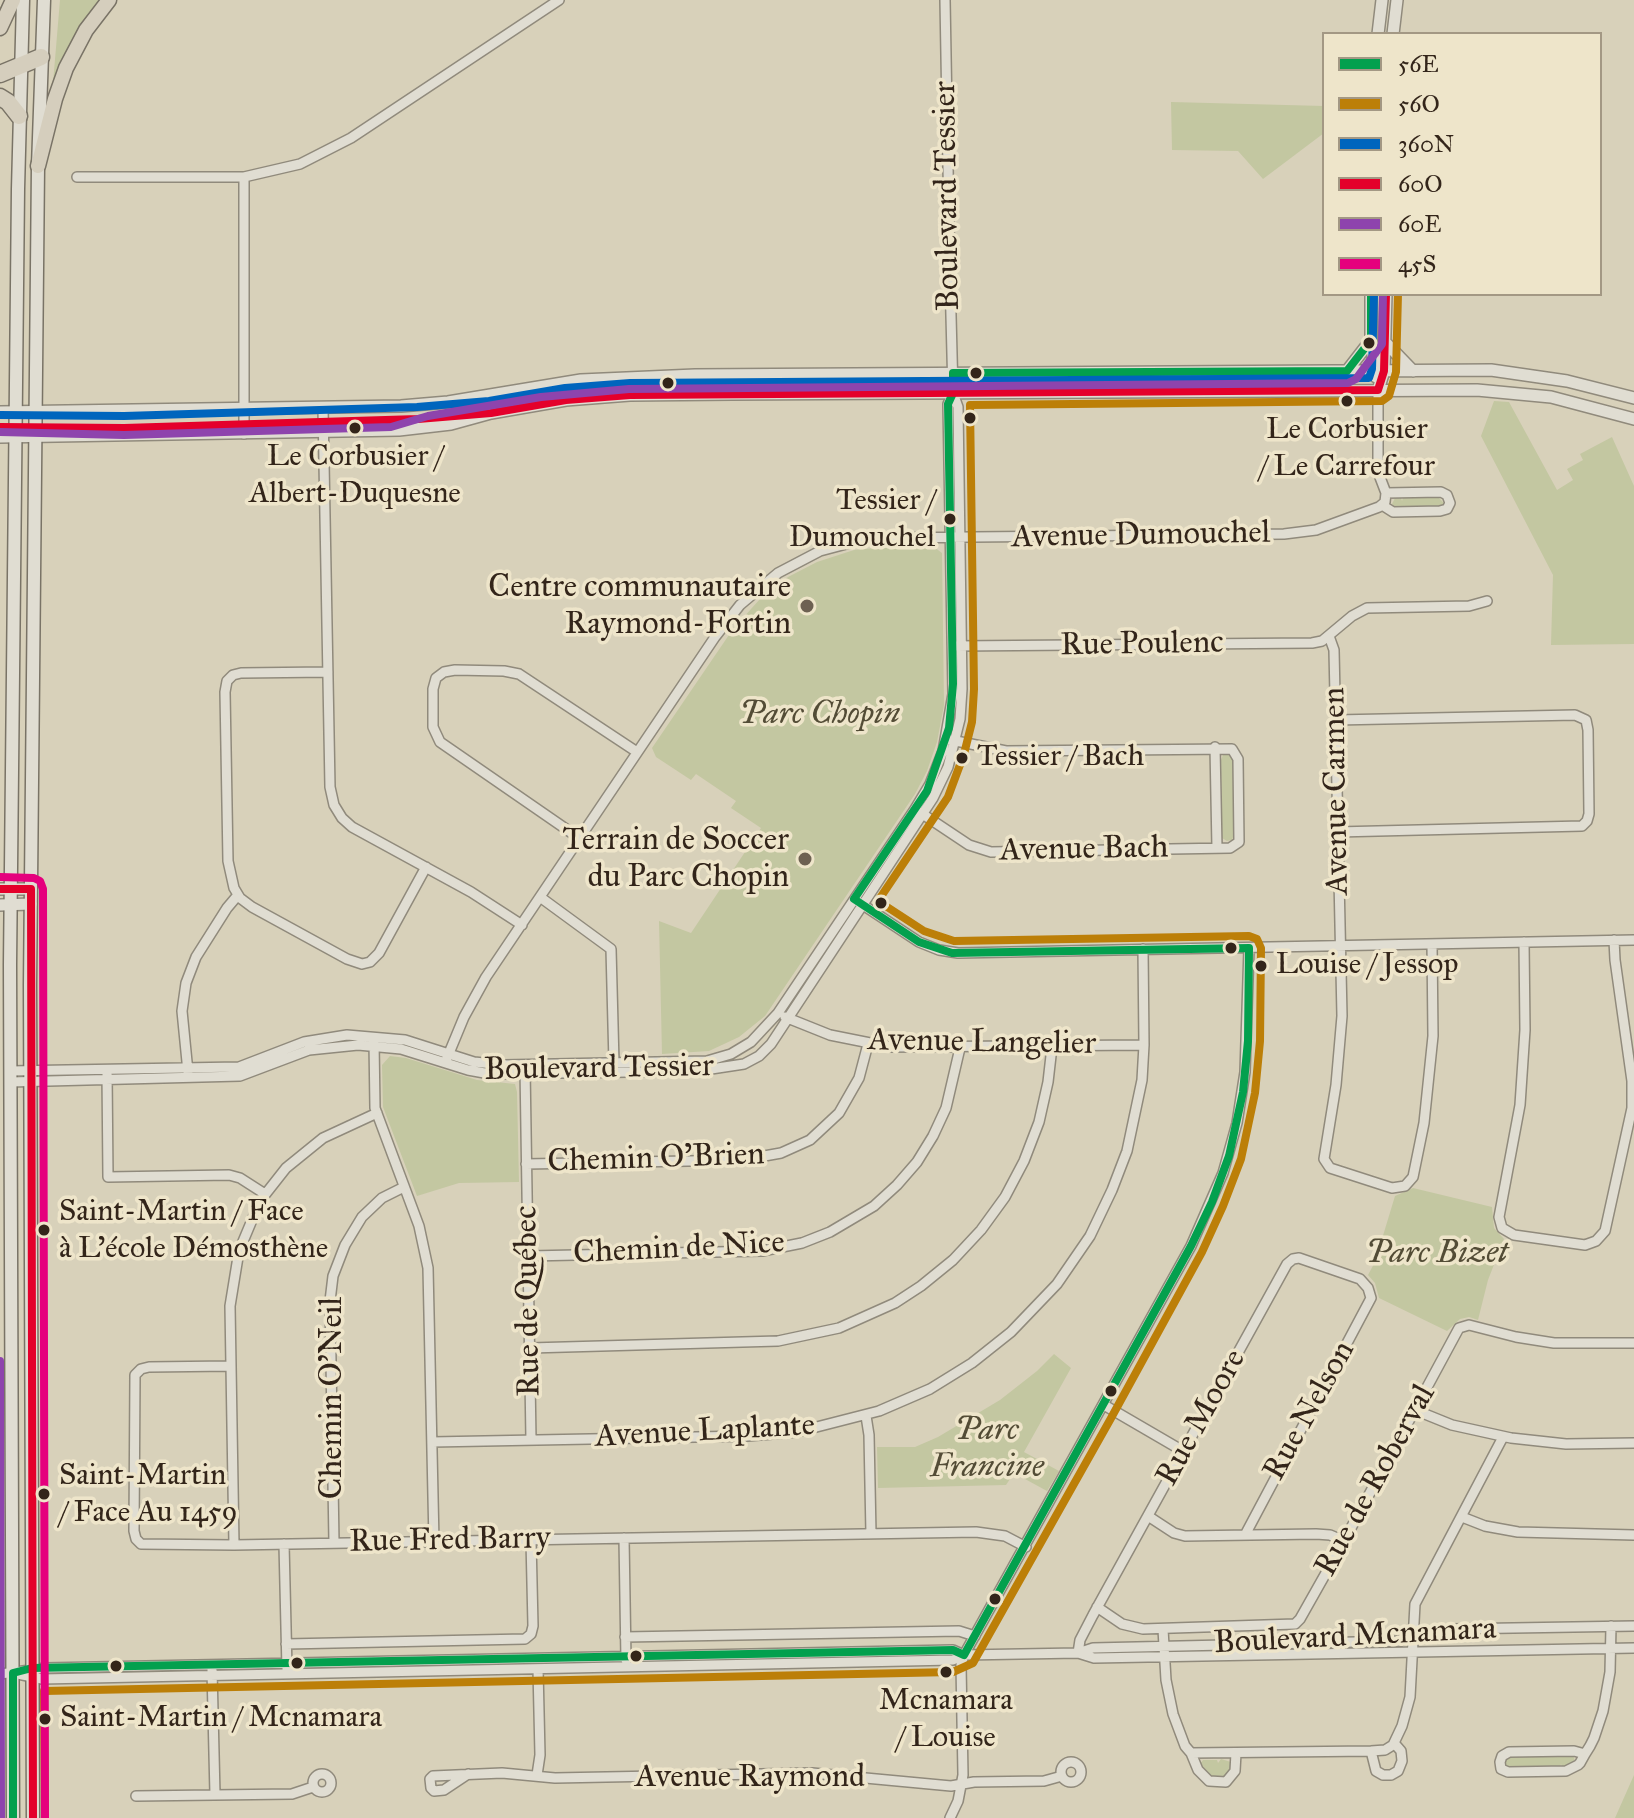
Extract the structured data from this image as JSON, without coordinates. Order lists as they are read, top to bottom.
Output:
{
  "streets": {
    "street": [
      "Boulevard Tessier",
      "Avenue Dumouchel",
      "Rue Poulenc",
      "Avenue Carmen",
      "Avenue Bach",
      "Avenue Langelier",
      "Chemin O'Brien",
      "Chemin de Nice",
      "Rue de Québec",
      "Chemin O'Neil",
      "Rue Nelson",
      "Rue Moore",
      "Avenue Laplante",
      "Rue de Roberval",
      "Rue Fred Barry",
      "Boulevard Mcnamara",
      "Avenue Raymond"
    ]
  },
  "crossings": [
    ["Boulevard Tessier", "Avenue Dumouchel"],
    ["Boulevard Tessier", "Rue Poulenc"],
    ["Boulevard Tessier", "Avenue Bach"],
    ["Boulevard Tessier", "Avenue Langelier"],
    ["Boulevard Tessier", "Rue de Québec"],
    ["Rue Poulenc", "Avenue Carmen"],
    ["Avenue Langelier", "Chemin O'Brien"],
    ["Avenue Langelier", "Chemin de Nice"],
    ["Avenue Langelier", "Avenue Laplante"],
    ["Chemin O'Brien", "Rue de Québec"],
    ["Chemin de Nice", "Rue de Québec"],
    ["Rue de Québec", "Avenue Laplante"],
    ["Chemin O'Neil", "Rue Fred Barry"],
    ["Rue Nelson", "Rue Moore"],
    ["Rue Moore", "Rue de Roberval"],
    ["Rue Moore", "Boulevard Mcnamara"]
  ],
  "parks": ["Parc Chopin", "Parc Bizet", "Parc Francine"],
  "places": [
    "Le Corbusier / Le Carrefour",
    "Le Corbusier / Albert-Duquesne",
    "Tessier / Dumouchel",
    "Centre communautaire Raymond-Fortin",
    "Tessier / Bach",
    "Terrain de Soccer du Parc Chopin",
    "Louise / Jessop",
    "Saint-Martin / Face à L'école Démosthène",
    "Saint-Martin / Face Au 1459",
    "Mcnamara / Louise",
    "Saint-Martin / Mcnamara"
  ],
  "lines": [
    "transit line 56E",
    "transit line 56O",
    "transit line 360N",
    "transit line 60O",
    "transit line 60E",
    "transit line 45S"
  ],
  "legend": [
    "56E",
    "56O",
    "360N",
    "60O",
    "60E",
    "45S"
  ]
}
